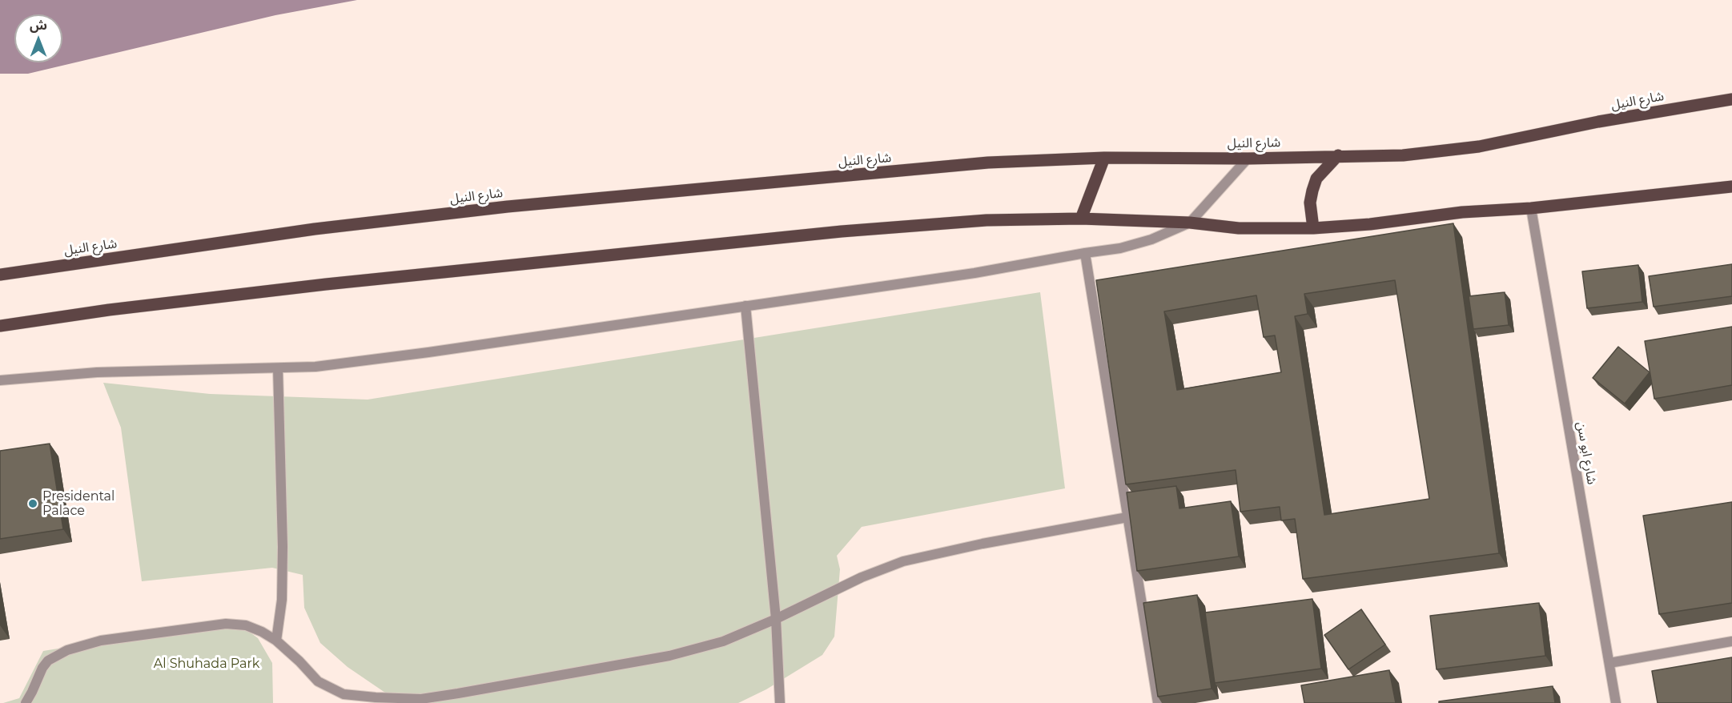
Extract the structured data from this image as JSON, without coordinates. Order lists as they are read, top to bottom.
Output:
{
  "streets": {
    "main road": ["شارع النيل"],
    "street": ["شارع ابو سن"]
  },
  "parks": ["Al Shuhada Park"],
  "places": ["Presidental Palace"],
  "north": "top"
}
